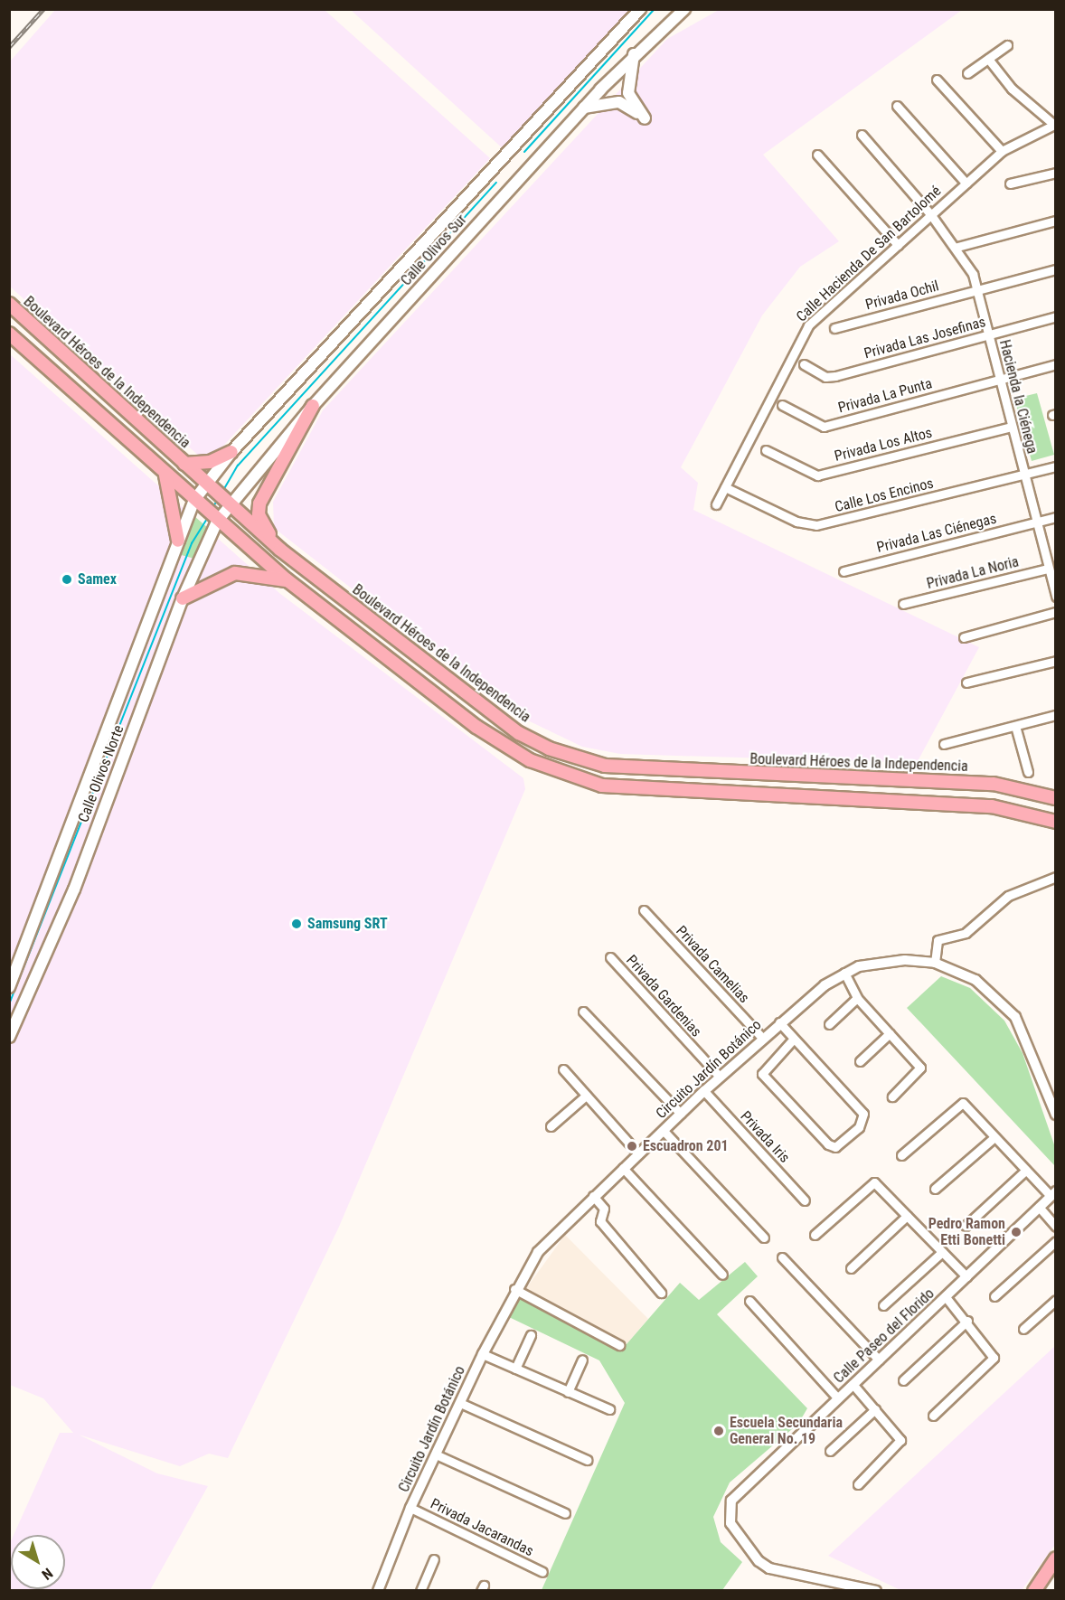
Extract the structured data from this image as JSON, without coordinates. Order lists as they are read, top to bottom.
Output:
{
  "streets": {
    "main road": ["Calle Olivos Sur", "Boulevard Héroes de la Independencia", "Calle Olivos Norte"],
    "street": [
      "Calle Hacienda De San Bartolomé",
      "Privada Ochil",
      "Privada Las Josefinas",
      "Privada La Punta",
      "Hacienda la Ciénega",
      "Privada Los Altos",
      "Calle Los Encinos",
      "Privada Las Ciénegas",
      "Privada La Noria",
      "Privada Camelias",
      "Privada Gardenias",
      "Circuito Jardín Botánico",
      "Privada Iris",
      "Calle Paseo del Florido",
      "Privada Jacarandas"
    ]
  },
  "crossings": [
    ["Calle Olivos Sur", "Boulevard Héroes de la Independencia"],
    ["Calle Olivos Sur", "Calle Olivos Norte"],
    ["Calle Hacienda De San Bartolomé", "Hacienda la Ciénega"],
    ["Calle Hacienda De San Bartolomé", "Calle Los Encinos"],
    ["Privada Ochil", "Hacienda la Ciénega"],
    ["Privada Las Josefinas", "Hacienda la Ciénega"],
    ["Privada La Punta", "Hacienda la Ciénega"],
    ["Hacienda la Ciénega", "Privada Los Altos"],
    ["Hacienda la Ciénega", "Calle Los Encinos"],
    ["Hacienda la Ciénega", "Privada Las Ciénegas"],
    ["Hacienda la Ciénega", "Privada La Noria"],
    ["Privada Camelias", "Circuito Jardín Botánico"],
    ["Privada Gardenias", "Circuito Jardín Botánico"],
    ["Circuito Jardín Botánico", "Privada Iris"],
    ["Circuito Jardín Botánico", "Privada Jacarandas"]
  ],
  "places": [
    "Samex",
    "Samsung SRT",
    "Escuadron 201",
    "Pedro Ramon Etti Bonetti",
    "Escuela Secundaria General No. 19"
  ],
  "north": "bottom right"
}
